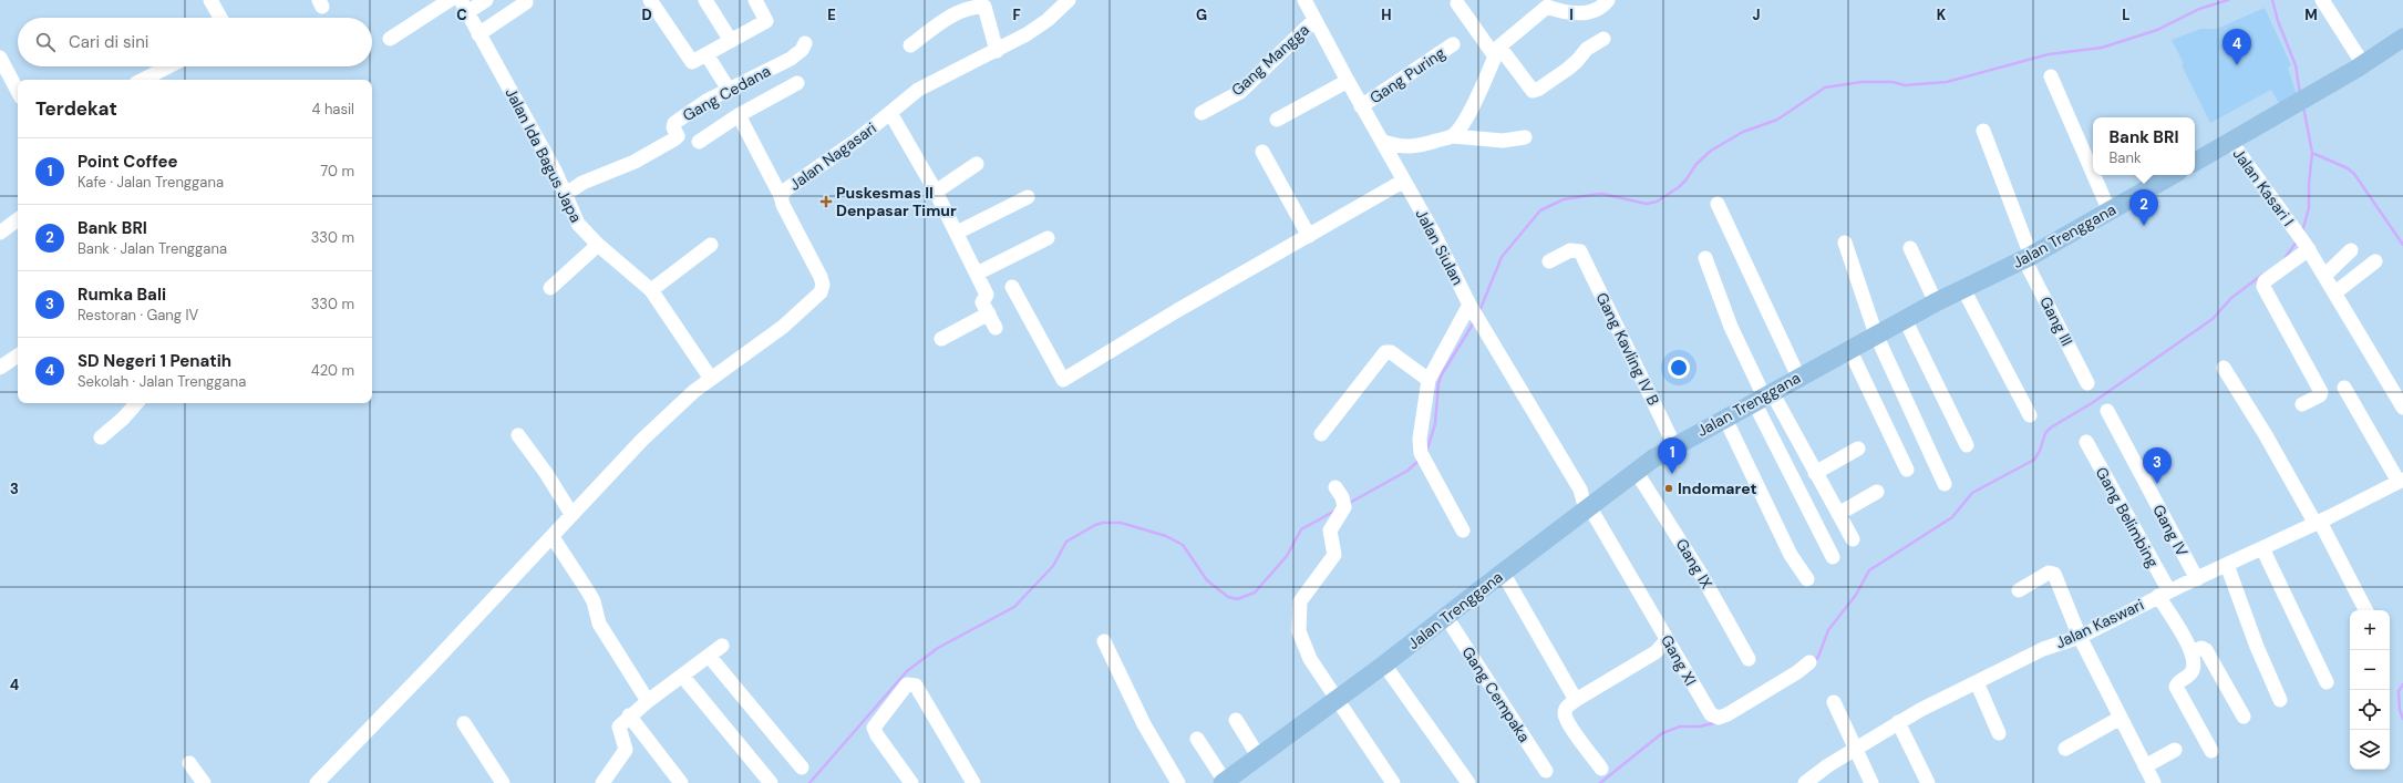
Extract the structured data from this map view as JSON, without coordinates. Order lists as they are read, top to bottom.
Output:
{
  "streets": {
    "main road": ["Jalan Trenggana"],
    "street": [
      "Gang Mangga",
      "Gang Puring",
      "Gang Cedana",
      "Jalan Ida Bagus Japa",
      "Jalan Nagasari",
      "Jalan Kasari I",
      "Jalan Siulan",
      "Gang III",
      "Gang Kavling IV B",
      "Gang Belimbing",
      "Gang IV",
      "Gang IX",
      "Jalan Kaswari",
      "Gang XI",
      "Gang Cempaka"
    ]
  },
  "crossings": [
    ["Gang Mangga", "Jalan Siulan"],
    ["Gang Puring", "Jalan Siulan"],
    ["Gang Cedana", "Jalan Ida Bagus Japa"],
    ["Jalan Ida Bagus Japa", "Jalan Nagasari"],
    ["Jalan Trenggana", "Jalan Siulan"],
    ["Jalan Trenggana", "Gang III"],
    ["Jalan Trenggana", "Gang Kavling IV B"],
    ["Jalan Trenggana", "Gang IX"],
    ["Jalan Trenggana", "Gang XI"],
    ["Jalan Trenggana", "Gang Cempaka"],
    ["Jalan Siulan", "Gang XI"],
    ["Gang Belimbing", "Jalan Kaswari"],
    ["Gang IV", "Jalan Kaswari"]
  ],
  "places": {
    "health": ["Puskesmas II Denpasar Timur"],
    "other": ["Indomaret"]
  },
  "page": {
    "search": "Cari di sini",
    "pins": [
      "4",
      "2",
      "1",
      "3"
    ],
    "heading": ["Terdekat", "4 hasil"],
    "popup": ["Bank BRI", "Bank"],
    "list": [
      {
        "mark": "1",
        "name": "Point Coffee",
        "note": "Kafe · Jalan Trenggana",
        "value": "70 m"
      },
      {
        "mark": "2",
        "name": "Bank BRI",
        "note": "Bank · Jalan Trenggana",
        "value": "330 m"
      },
      {
        "mark": "3",
        "name": "Rumka Bali",
        "note": "Restoran · Gang IV",
        "value": "330 m"
      },
      {
        "mark": "4",
        "name": "SD Negeri 1 Penatih",
        "note": "Sekolah · Jalan Trenggana",
        "value": "420 m"
      }
    ],
    "map_buttons": ["+", "−"]
  },
  "grid": {
    "columns": [
      "C",
      "D",
      "E",
      "F",
      "G",
      "H",
      "I",
      "J",
      "K",
      "L",
      "M"
    ],
    "rows": ["3", "4"]
  }
}
